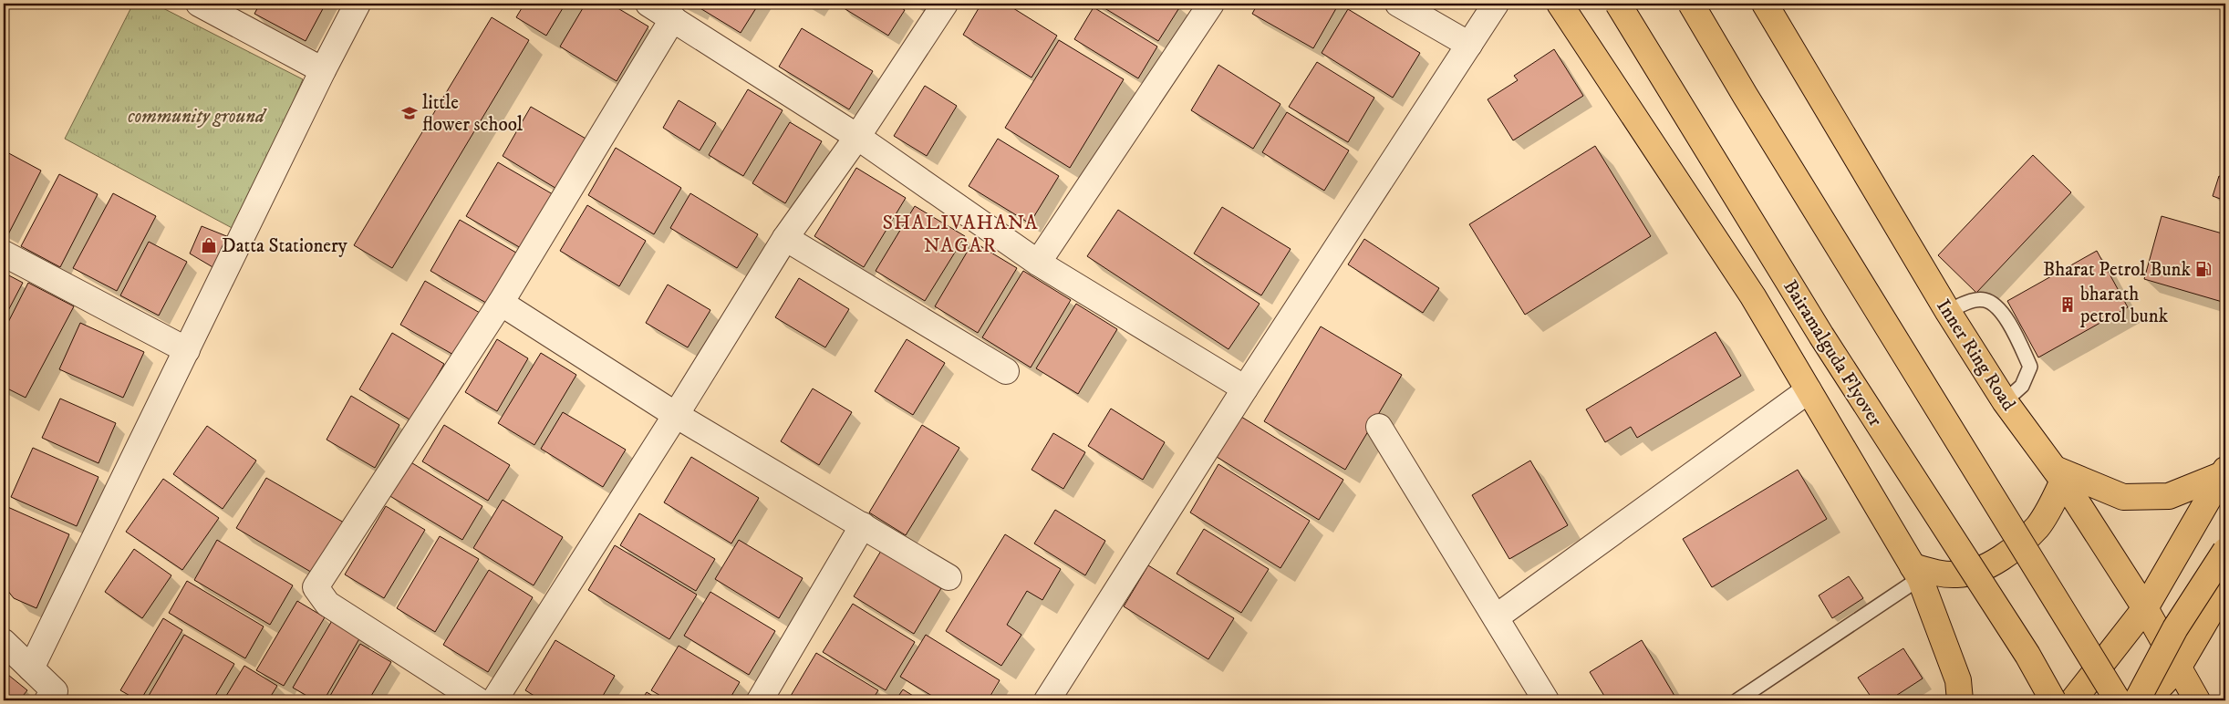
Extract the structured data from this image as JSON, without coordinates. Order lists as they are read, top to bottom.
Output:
{
  "streets": {
    "main road": ["Bairamalguda Flyover", "Inner Ring Road"]
  },
  "districts": ["SHALIVAHANA NAGAR"],
  "parks": ["community ground"],
  "places": {
    "school or university": ["little flower school"],
    "shop": ["Datta Stationery"],
    "fuel station": ["Bharat Petrol Bunk"],
    "building": ["bharath petrol bunk"]
  }
}
